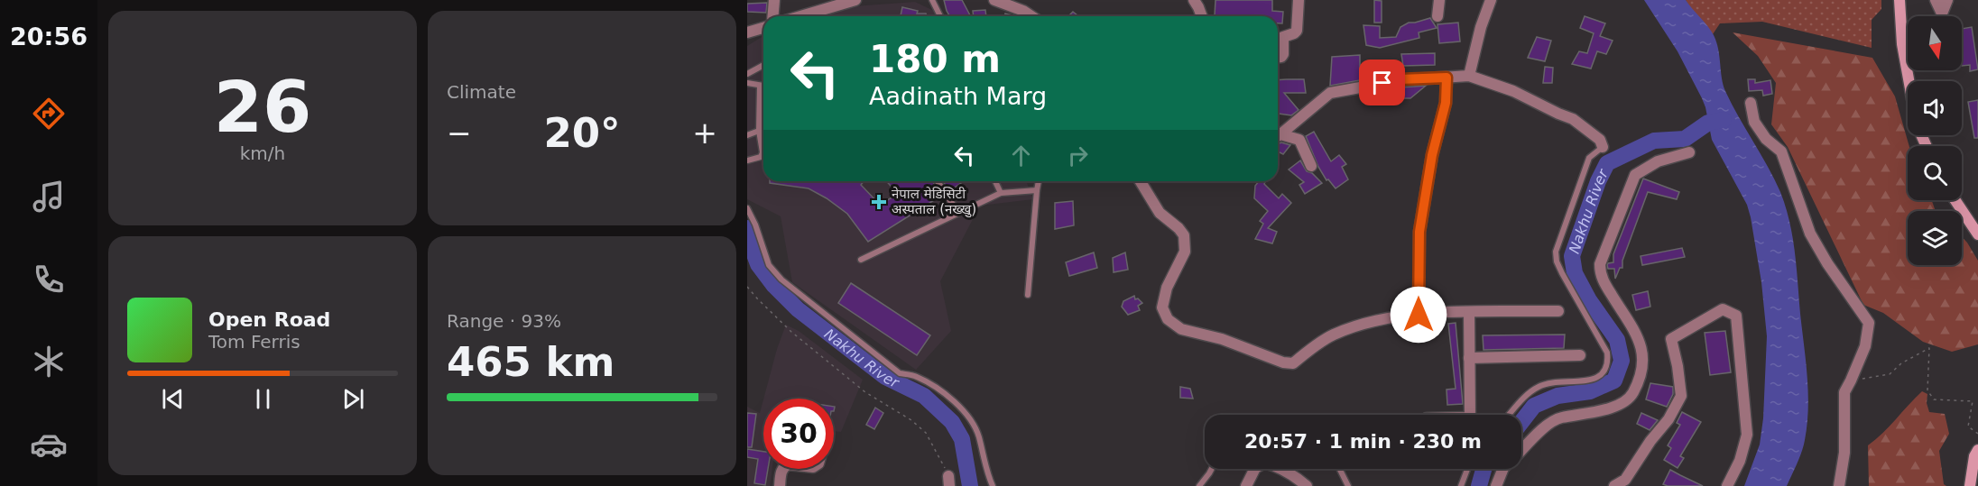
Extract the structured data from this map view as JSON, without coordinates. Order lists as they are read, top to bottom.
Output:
{
  "water": ["Nakhu River"],
  "places": {
    "health": ["नेपाल मेडिसिटी अस्पताल (नख्खु)"]
  },
  "north": "bottom",
  "page": {
    "tabs": "20:56",
    "tile": [
      ["26", "km/h"],
      "Climate",
      ["Range · 93%", "465 km"]
    ],
    "turn": ["180 m", "Aadinath Marg"],
    "heat": ["−", "20°", "+"],
    "song": ["Open Road", "Tom Ferris"],
    "limit": "30",
    "trip": "20:57 · 1 min · 230 m"
  }
}
